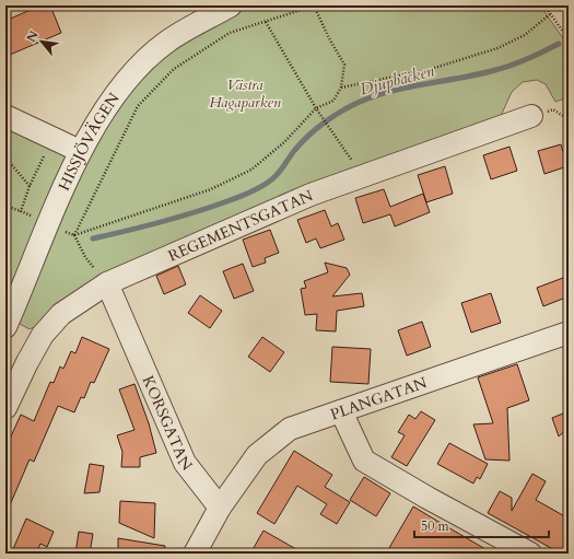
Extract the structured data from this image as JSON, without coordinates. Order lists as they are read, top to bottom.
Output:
{
  "streets": {
    "street": [
      "HISSJÖVÄGEN",
      "REGEMENTSGATAN",
      "PLANGATAN",
      "KORSGATAN"
    ]
  },
  "crossings": [
    ["REGEMENTSGATAN", "KORSGATAN"],
    ["PLANGATAN", "KORSGATAN"]
  ],
  "water": ["Djupbäcken"],
  "parks": ["Västra Hagaparken"],
  "scale_bar": "50 m",
  "north": "top left"
}
